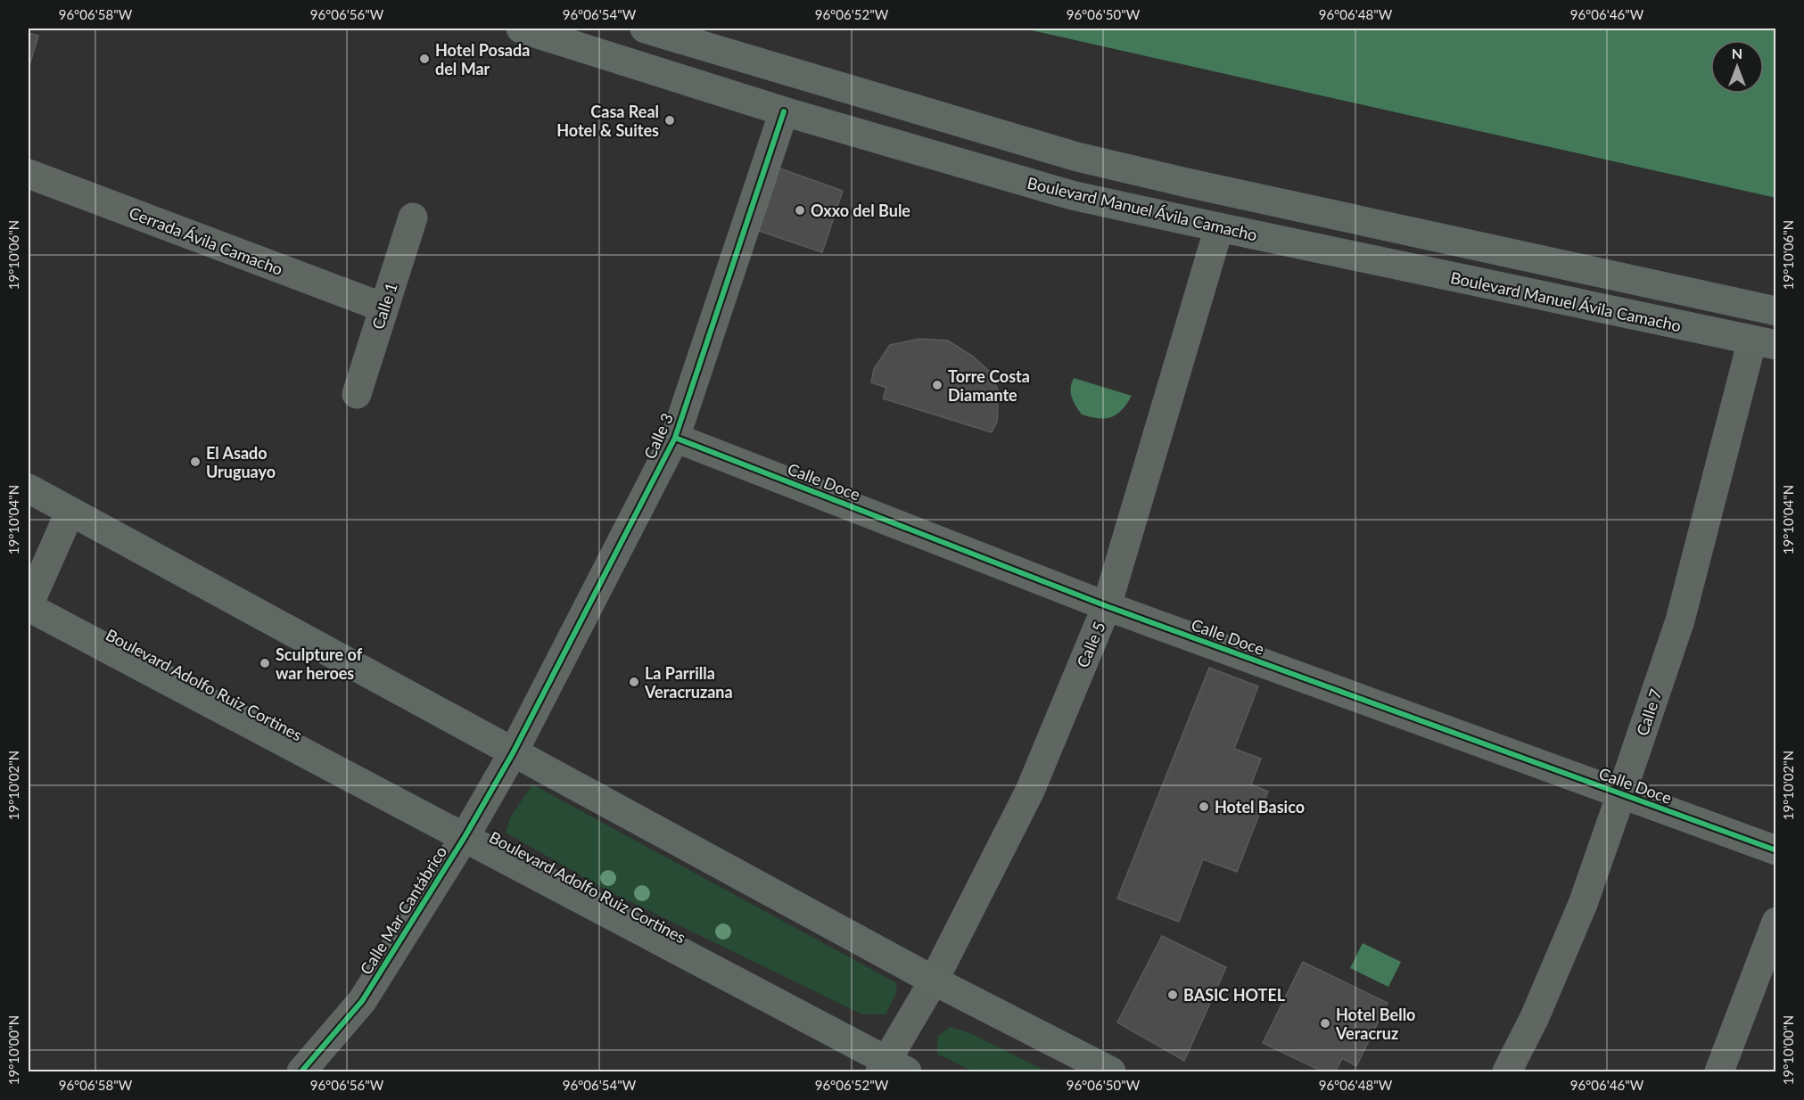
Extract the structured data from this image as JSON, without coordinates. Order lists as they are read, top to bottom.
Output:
{
  "streets": {
    "main road": ["Boulevard Manuel Ávila Camacho", "Boulevard Adolfo Ruiz Cortines"],
    "street": [
      "Cerrada Ávila Camacho",
      "Calle 1",
      "Calle 3",
      "Calle Doce",
      "Calle 5",
      "Calle 7",
      "Calle Mar Cantábrico"
    ]
  },
  "crossings": [
    ["Boulevard Manuel Ávila Camacho", "Calle 3"],
    ["Boulevard Manuel Ávila Camacho", "Calle 5"],
    ["Boulevard Manuel Ávila Camacho", "Calle 7"],
    ["Cerrada Ávila Camacho", "Calle 1"],
    ["Calle 3", "Calle Doce"],
    ["Calle 3", "Calle Mar Cantábrico"],
    ["Calle Doce", "Calle 5"],
    ["Calle Doce", "Calle 7"],
    ["Calle 5", "Boulevard Adolfo Ruiz Cortines"],
    ["Boulevard Adolfo Ruiz Cortines", "Calle Mar Cantábrico"]
  ],
  "places": [
    "Hotel Posada del Mar",
    "Casa Real Hotel & Suites",
    "Oxxo del Bule",
    "Torre Costa Diamante",
    "El Asado Uruguayo",
    "Sculpture of war heroes",
    "La Parrilla Veracruzana",
    "Hotel Basico",
    "BASIC HOTEL",
    "Hotel Bello Veracruz"
  ],
  "north": "top",
  "coordinates": [
    "96°06'58\"W",
    "96°06'56\"W",
    "96°06'54\"W",
    "96°06'52\"W",
    "96°06'50\"W",
    "96°06'48\"W",
    "96°06'46\"W",
    "19°10'06\"N",
    "19°10'04\"N",
    "19°10'02\"N",
    "19°10'00\"N"
  ]
}
